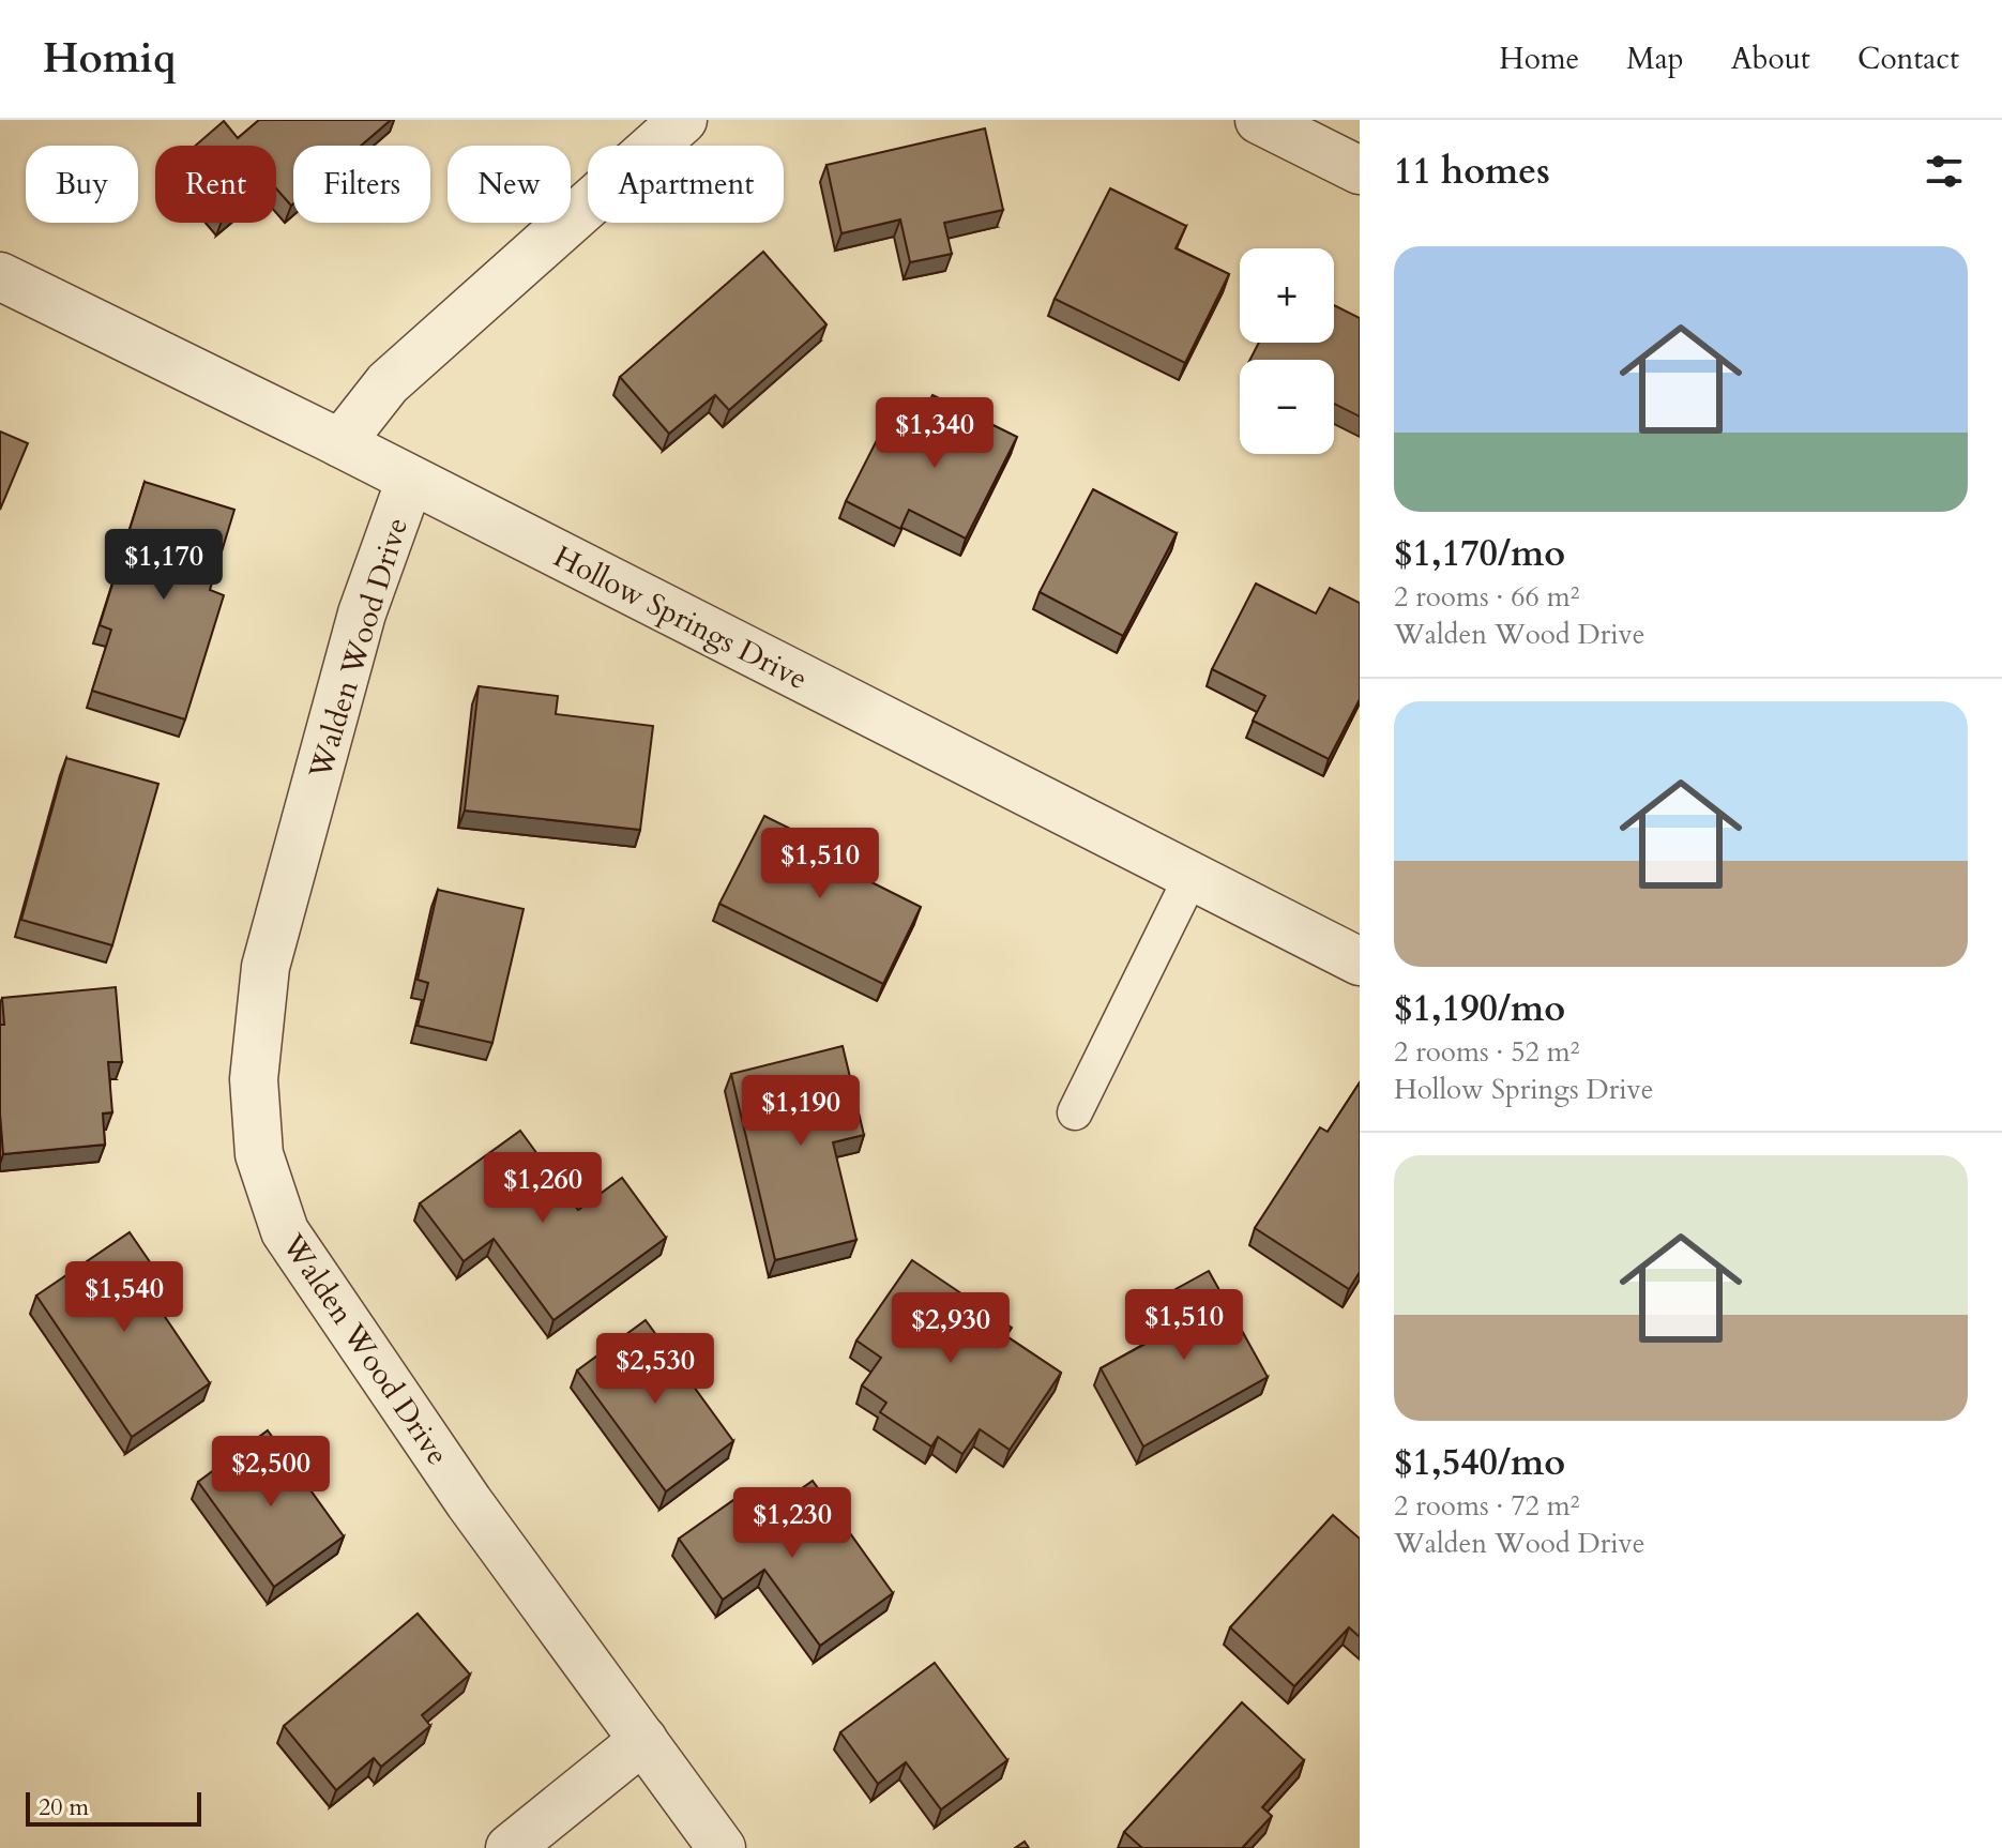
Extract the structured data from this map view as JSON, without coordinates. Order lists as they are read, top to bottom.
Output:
{
  "streets": {
    "street": ["Hollow Springs Drive", "Walden Wood Drive"]
  },
  "crossings": [
    ["Hollow Springs Drive", "Walden Wood Drive"]
  ],
  "scale_bar": "20 m",
  "page": {
    "header": "Homiq",
    "nav": [
      "Home",
      "Map",
      "About",
      "Contact"
    ],
    "heading": "11 homes",
    "chip": [
      "Buy",
      "Rent",
      "Filters",
      "New",
      "Apartment"
    ],
    "list": [
      {
        "name": "$1,170/mo",
        "note": "2 rooms · 66 m² · Walden Wood Drive"
      },
      {
        "name": "$1,190/mo",
        "note": "2 rooms · 52 m² · Hollow Springs Drive"
      },
      {
        "name": "$1,540/mo",
        "note": "2 rooms · 72 m² · Walden Wood Drive"
      }
    ],
    "map_buttons": ["+", "−"],
    "price": [
      "$1,340",
      "$1,170",
      "$1,510",
      "$1,190",
      "$1,260",
      "$1,540",
      "$1,510",
      "$2,930",
      "$2,530",
      "$2,500",
      "$1,230"
    ],
    "scale": "20 m"
  }
}
